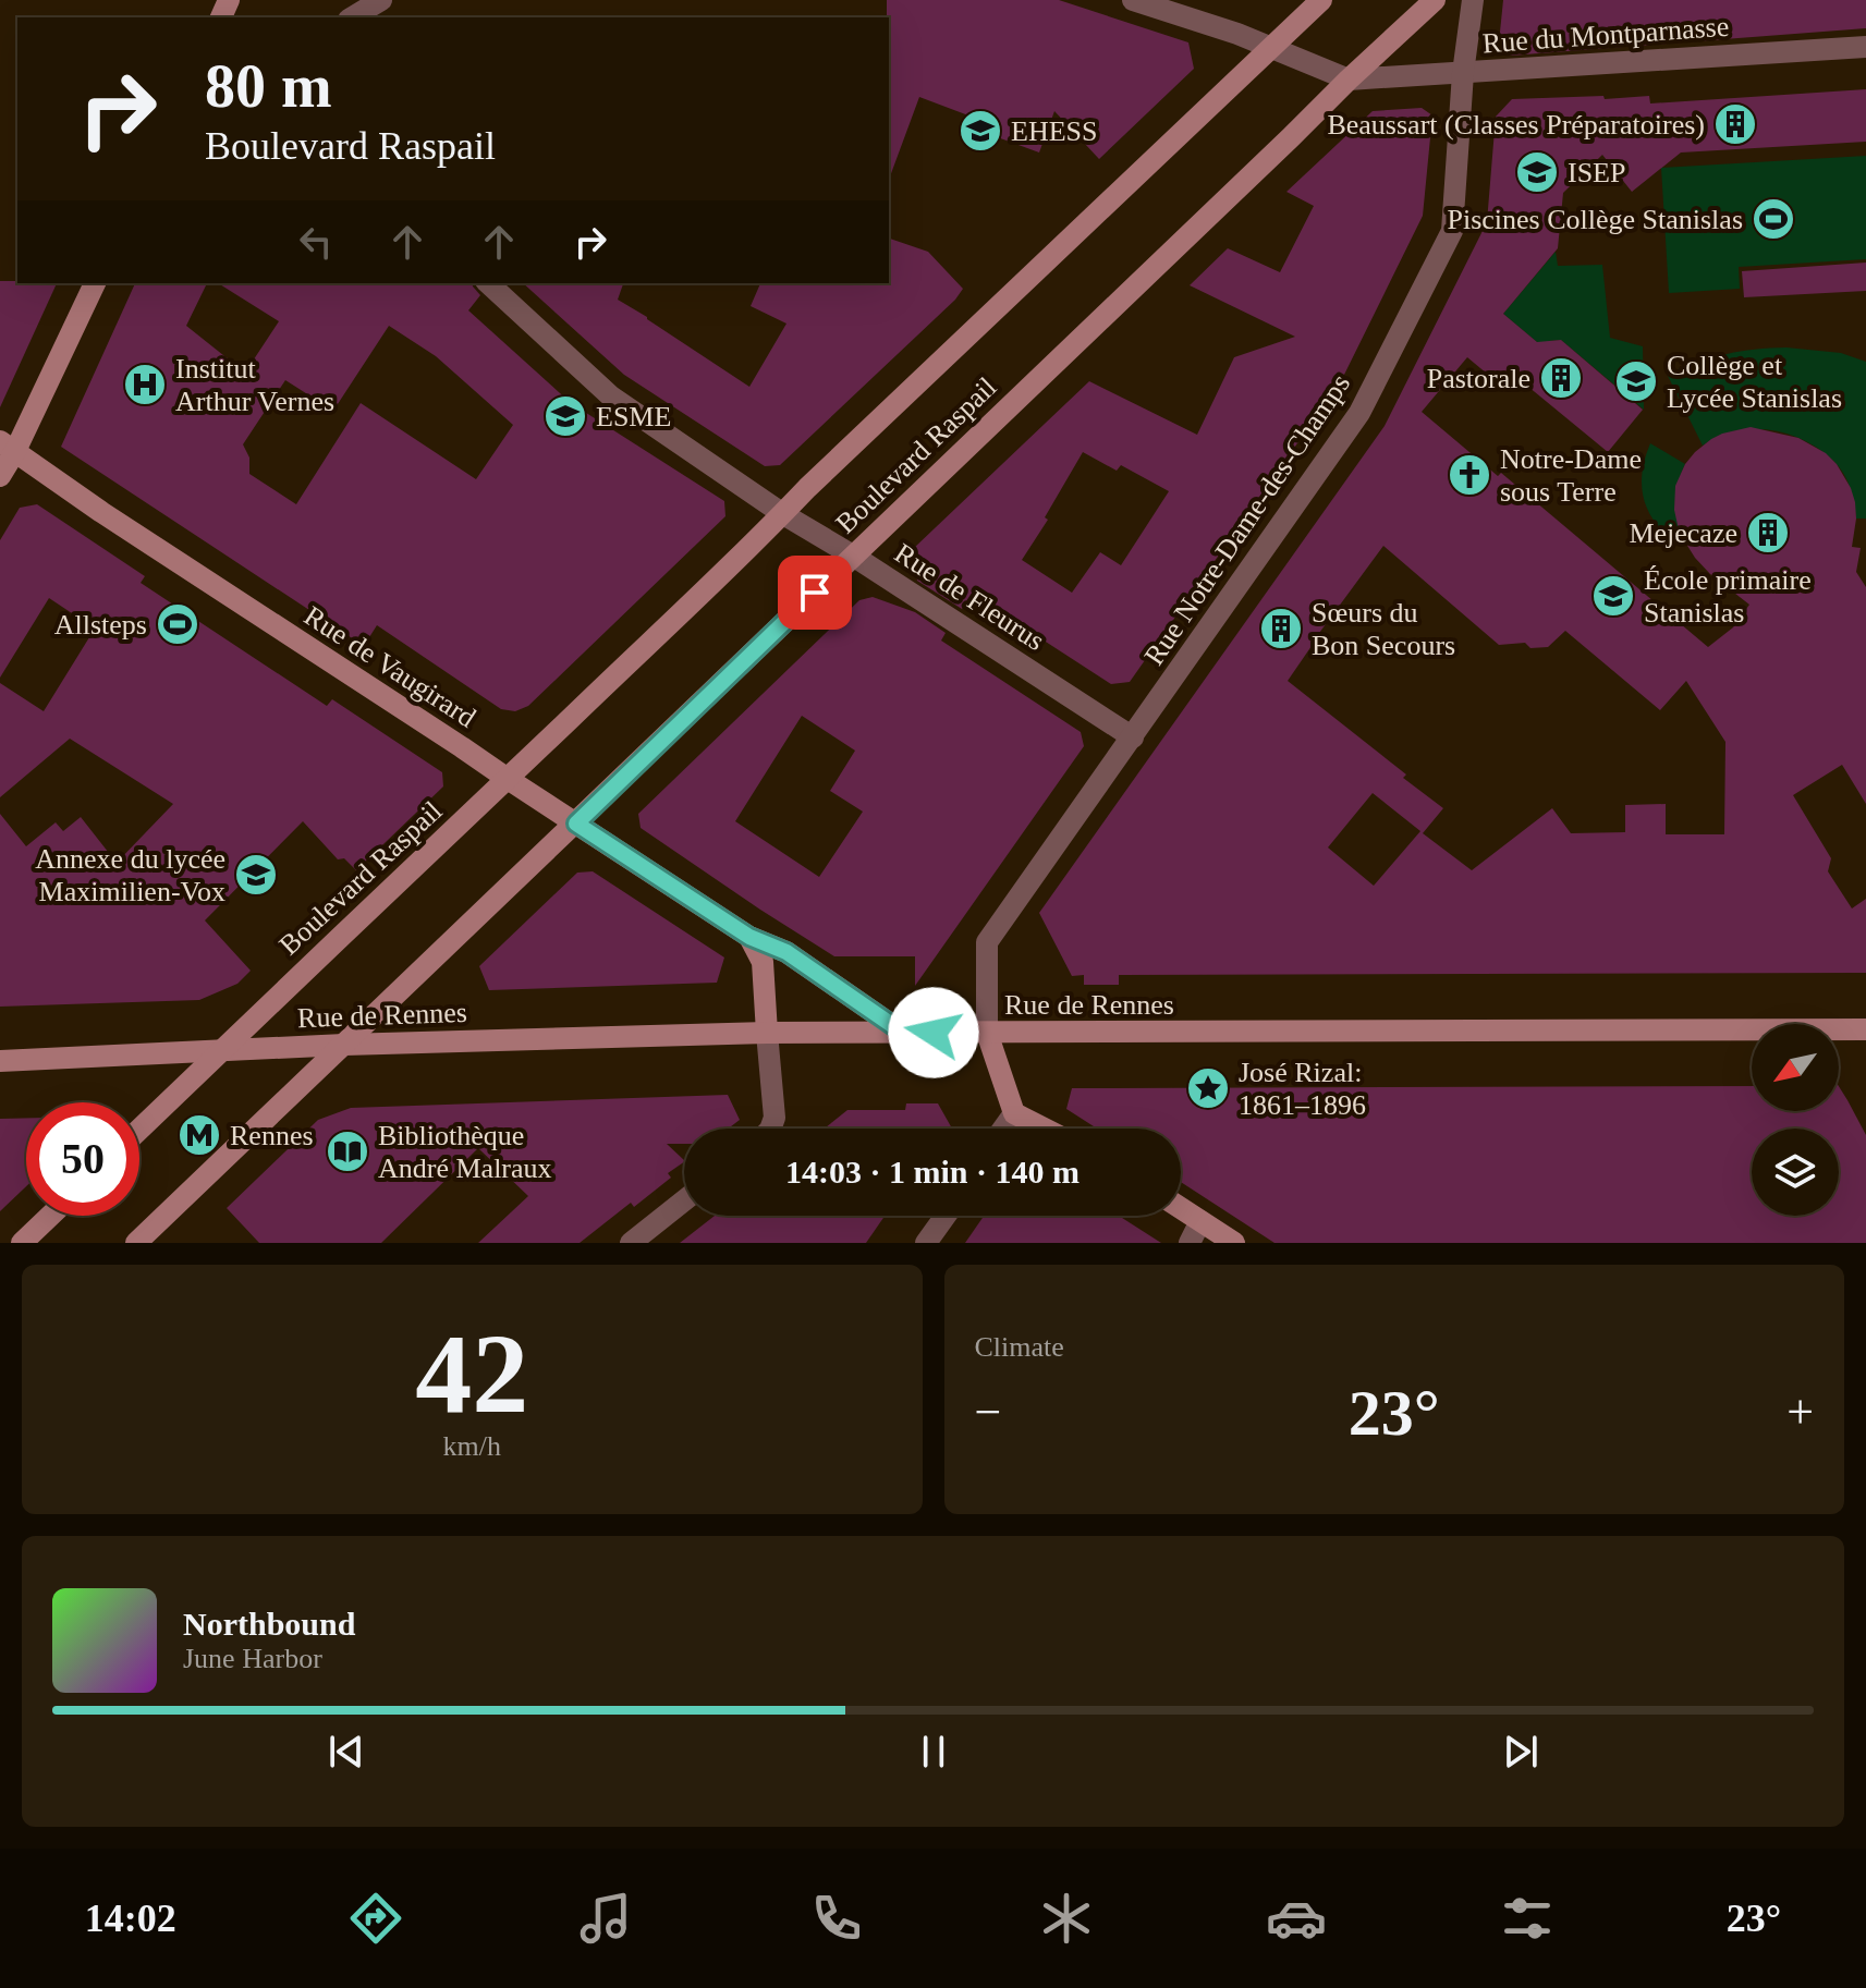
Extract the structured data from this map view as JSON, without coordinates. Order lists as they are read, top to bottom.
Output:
{
  "streets": {
    "main road": ["Boulevard Raspail", "Rue de Vaugirard", "Rue de Rennes"],
    "street": ["Rue du Montparnasse", "Rue Notre-Dame-des-Champs", "Rue de Fleurus"]
  },
  "crossings": [
    ["Rue du Montparnasse", "Boulevard Raspail"],
    ["Rue du Montparnasse", "Rue Notre-Dame-des-Champs"],
    ["Boulevard Raspail", "Rue de Fleurus"],
    ["Boulevard Raspail", "Rue de Vaugirard"],
    ["Boulevard Raspail", "Rue de Rennes"],
    ["Rue Notre-Dame-des-Champs", "Rue de Fleurus"],
    ["Rue Notre-Dame-des-Champs", "Rue de Rennes"],
    ["Rue de Vaugirard", "Rue de Rennes"]
  ],
  "places": {
    "building": [
      "Beaussart (Classes Préparatoires)",
      "Pastorale",
      "Mejecaze",
      "Sœurs du Bon Secours"
    ],
    "school or university": [
      "EHESS",
      "ISEP",
      "Collège et Lycée Stanislas",
      "ESME",
      "École primaire Stanislas",
      "Annexe du lycée Maximilien-Vox"
    ],
    "sports": ["Piscines Collège Stanislas", "Allsteps"],
    "hospital": ["Institut Arthur Vernes"],
    "church": ["Notre-Dame sous Terre"],
    "place": ["José Rizal: 1861–1896"],
    "metro station": ["Rennes"],
    "library": ["Bibliothèque André Malraux"]
  },
  "north": "bottom left",
  "page": {
    "turn": ["80 m", "Boulevard Raspail"],
    "limit": "50",
    "trip": "14:03 · 1 min · 140 m",
    "tile": [
      ["42", "km/h"],
      "Climate"
    ],
    "heat": ["−", "23°", "+"],
    "song": ["Northbound", "June Harbor"],
    "tabs": ["14:02", "23°"]
  }
}
